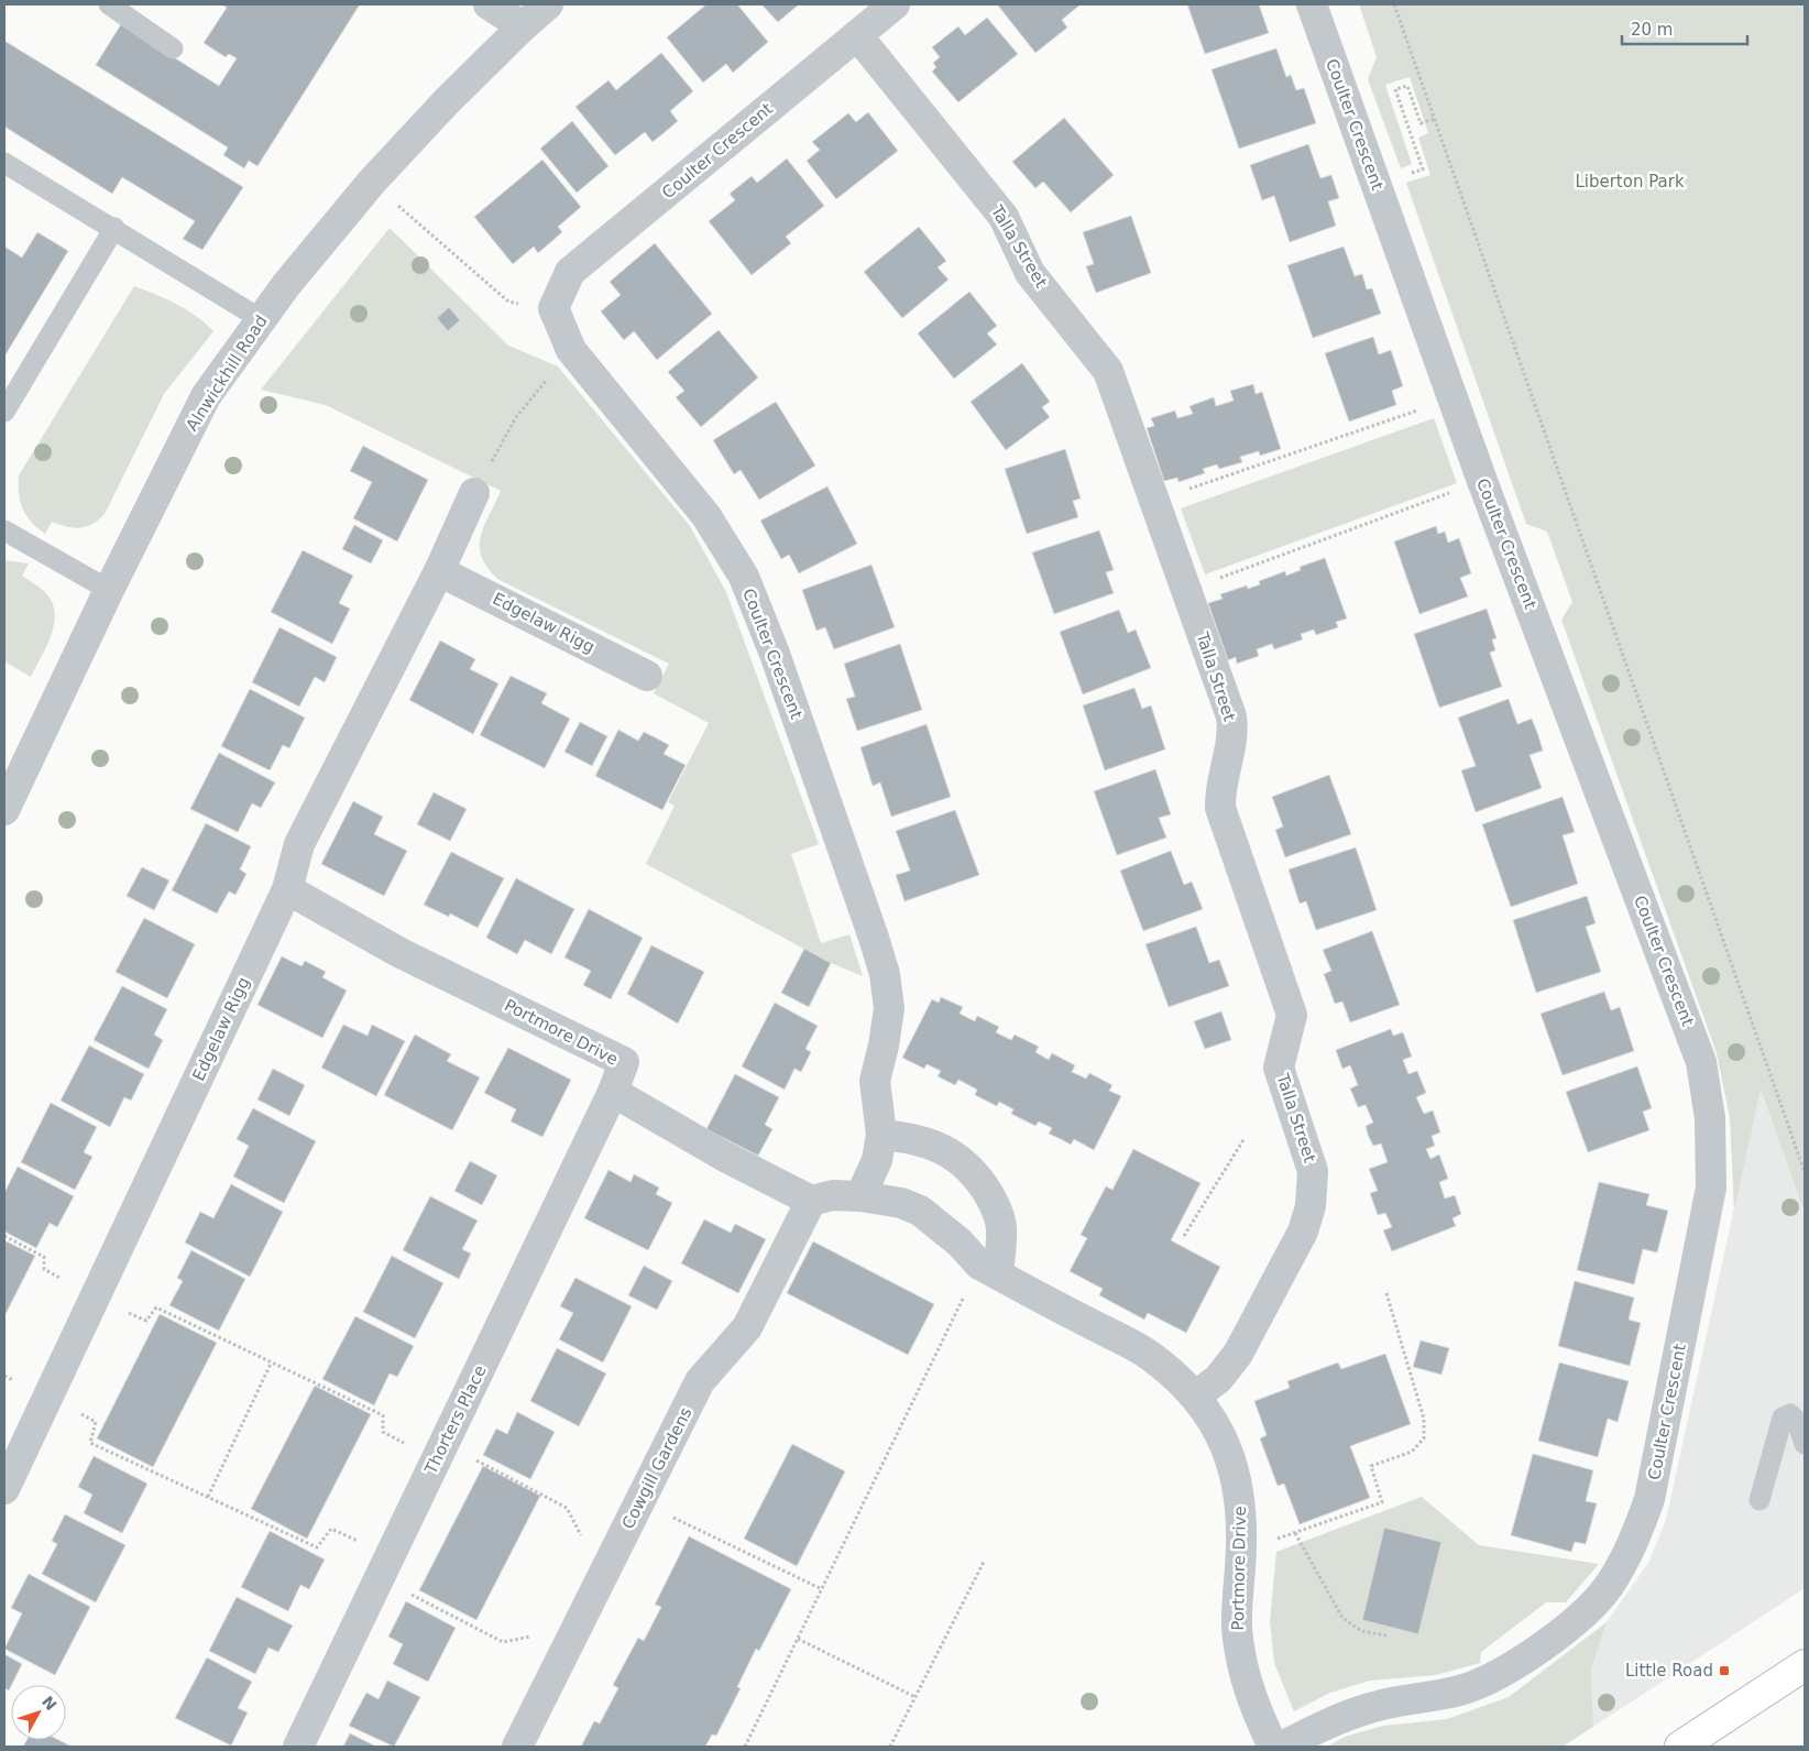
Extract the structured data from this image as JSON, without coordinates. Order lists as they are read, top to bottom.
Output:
{
  "streets": {
    "street": [
      "Coulter Crescent",
      "Talla Street",
      "Alnwickhill Road",
      "Edgelaw Rigg",
      "Portmore Drive",
      "Thorters Place",
      "Cowgill Gardens"
    ]
  },
  "crossings": [
    ["Coulter Crescent", "Talla Street"],
    ["Talla Street", "Portmore Drive"],
    ["Edgelaw Rigg", "Portmore Drive"],
    ["Portmore Drive", "Thorters Place"],
    ["Portmore Drive", "Cowgill Gardens"]
  ],
  "parks": ["Liberton Park"],
  "places": {
    "transit": ["Little Road"]
  },
  "scale_bar": "20 m",
  "north": "top right"
}
